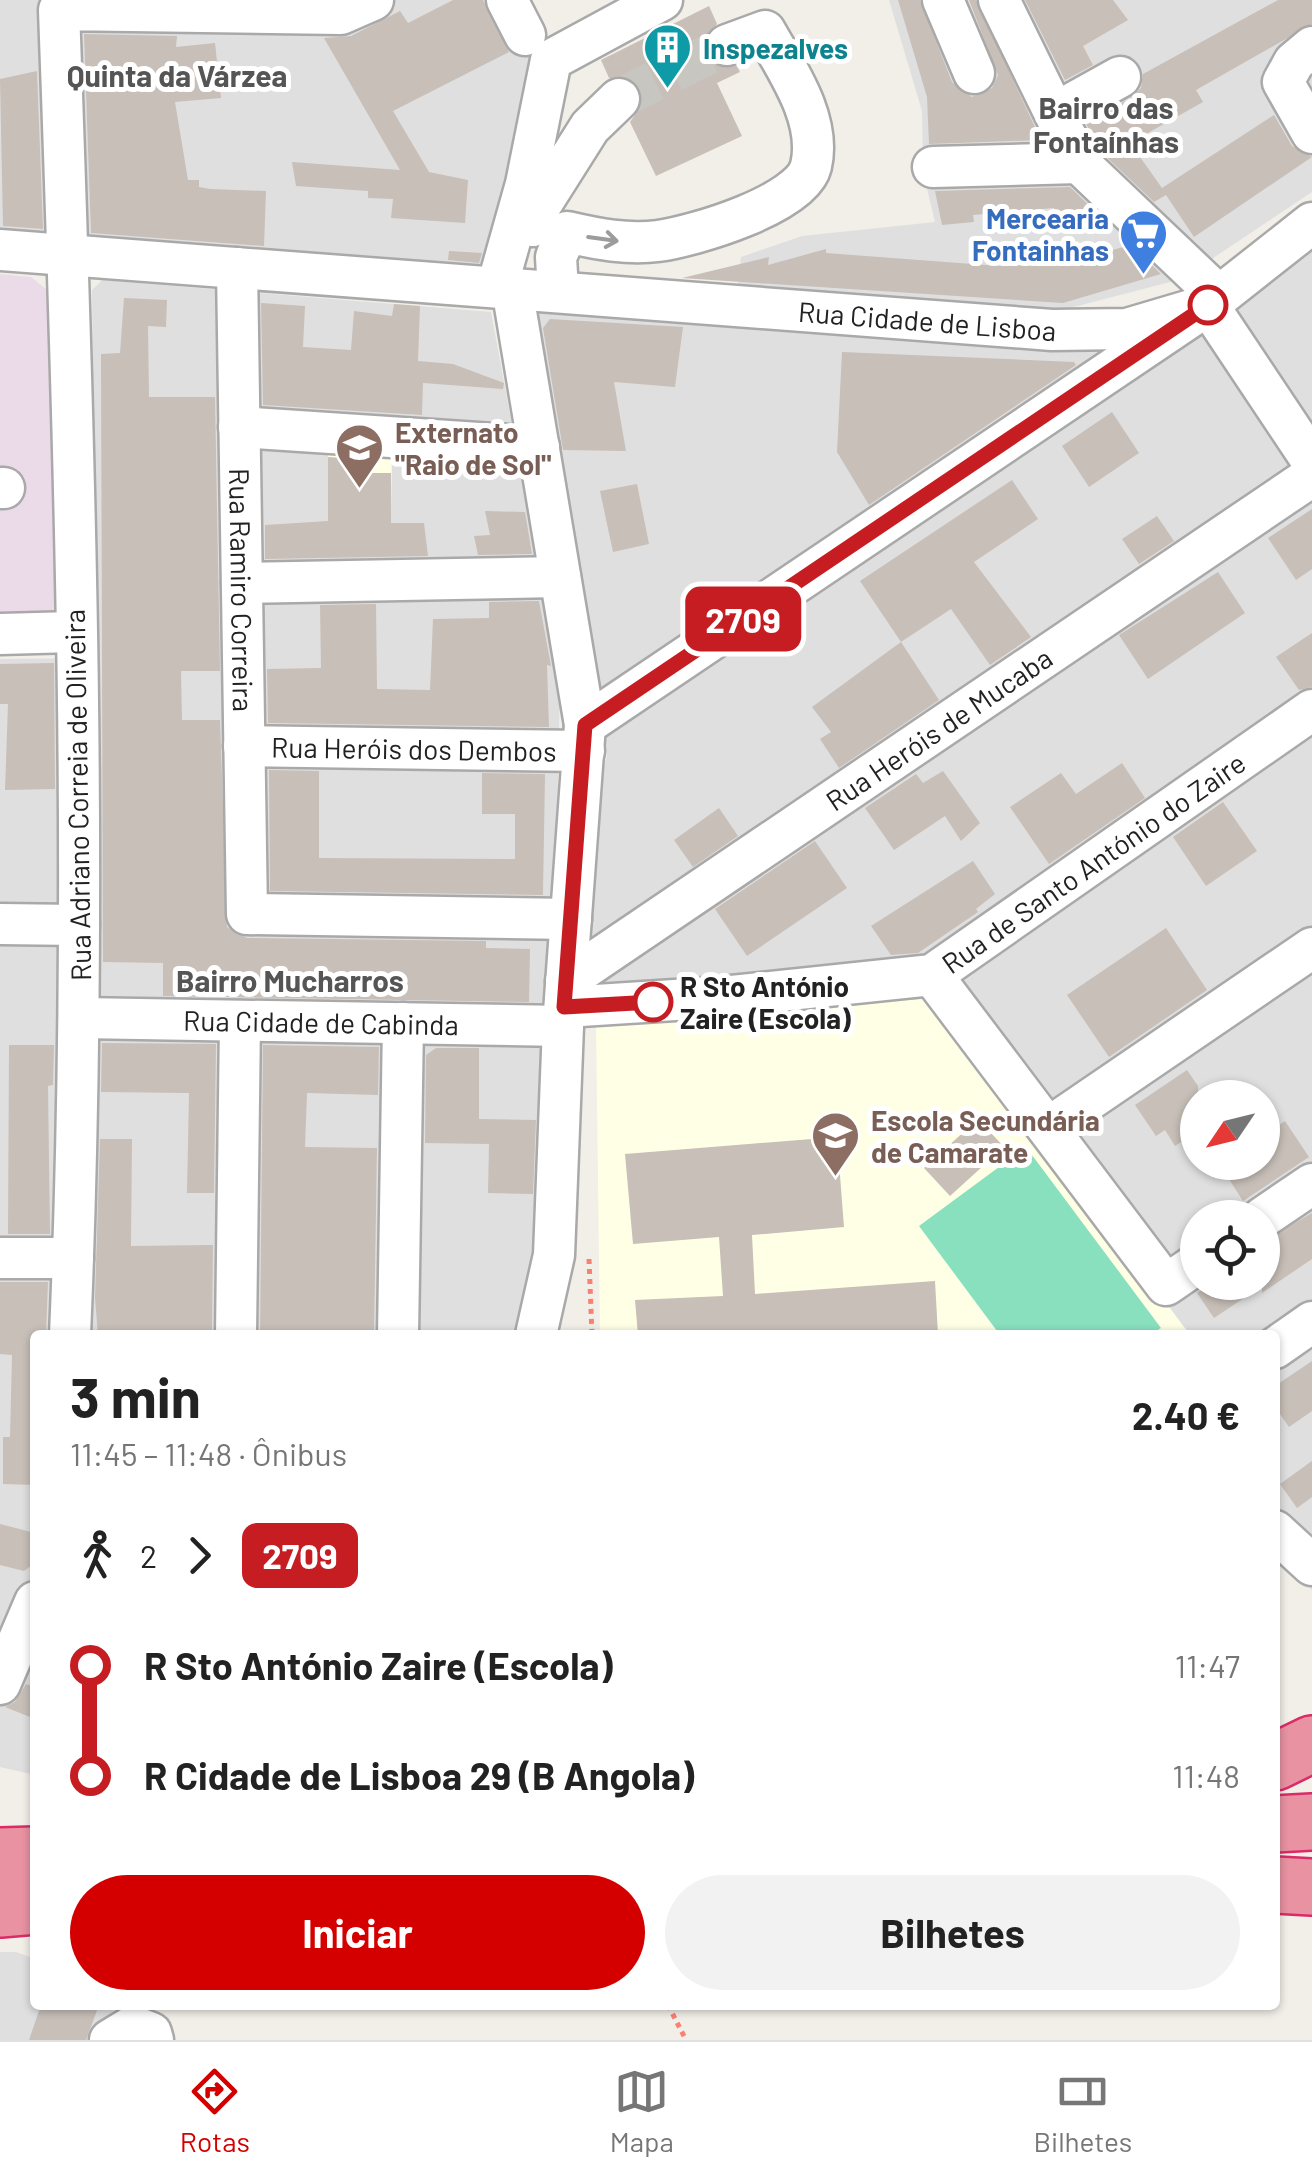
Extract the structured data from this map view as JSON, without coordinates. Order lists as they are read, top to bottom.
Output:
{
  "streets": {
    "street": [
      "Rua Cidade de Lisboa",
      "Rua Ramiro Correira",
      "Rua Heróis de Mucaba",
      "Rua Heróis dos Dembos",
      "Rua Adriano Correia de Oliveira",
      "Rua de Santo António do Zaire",
      "Rua Cidade de Cabinda"
    ]
  },
  "crossings": [
    ["Rua Cidade de Lisboa", "Rua Ramiro Correira"],
    ["Rua Cidade de Lisboa", "Rua Heróis dos Dembos"],
    ["Rua Cidade de Lisboa", "Rua Adriano Correia de Oliveira"],
    ["Rua Ramiro Correira", "Rua Heróis dos Dembos"],
    ["Rua Heróis de Mucaba", "Rua de Santo António do Zaire"],
    ["Rua Heróis de Mucaba", "Rua Cidade de Cabinda"],
    ["Rua Adriano Correia de Oliveira", "Rua Cidade de Cabinda"],
    ["Rua de Santo António do Zaire", "Rua Cidade de Cabinda"]
  ],
  "districts": ["Quinta da Várzea", "Bairro das Fontaínhas", "Bairro Mucharros"],
  "places": {
    "building": ["Inspezalves"],
    "supermarket": ["Mercearia Fontainhas"],
    "school or university": ["Externato \"Raio de Sol\"", "Escola Secundária de Camarate"],
    "other": ["R Sto António Zaire (Escola)"]
  },
  "lines": ["bus line 2709"],
  "north": "bottom left",
  "page": {
    "on_map": "2709",
    "heading": ["3 min", "11:45 – 11:48 · Ônibus", "2.40 €"],
    "legs": ["2", "2709"],
    "list": [
      {
        "name": "R Sto António Zaire (Escola)",
        "value": "11:47"
      },
      {
        "name": "R Cidade de Lisboa 29 (B Angola)",
        "value": "11:48"
      }
    ],
    "buttons": ["Iniciar", "Bilhetes"],
    "tabs": ["Rotas", "Mapa", "Bilhetes"]
  }
}
